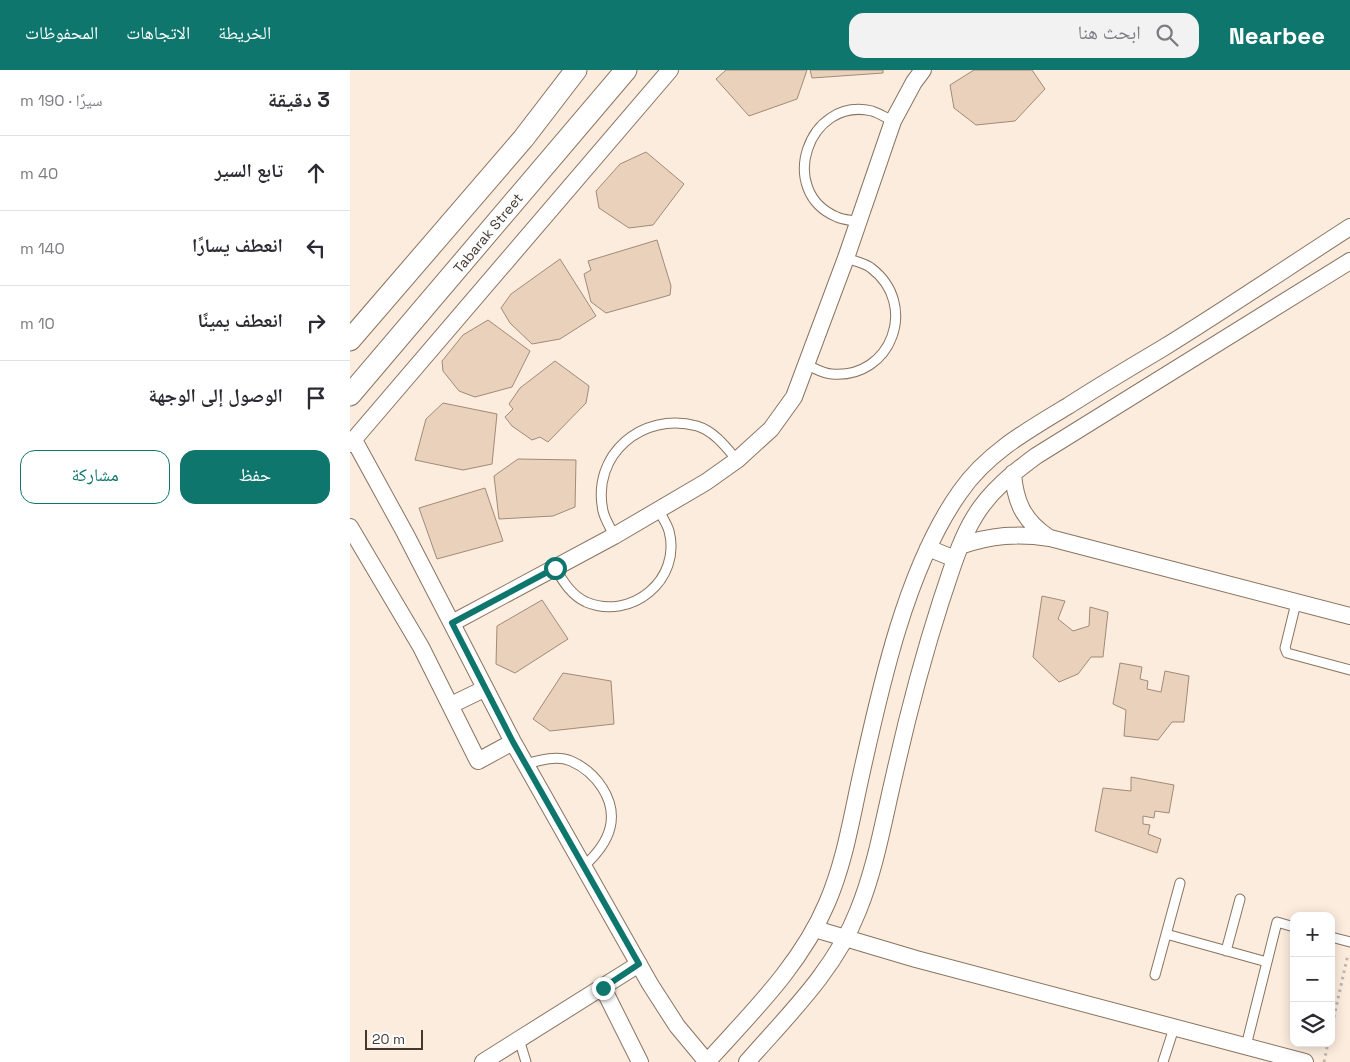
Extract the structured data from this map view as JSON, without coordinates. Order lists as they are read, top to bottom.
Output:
{
  "streets": {
    "street": ["Tabarak Street"]
  },
  "scale_bar": "20 m",
  "page": {
    "header": "Nearbee",
    "search": "ابحث هنا",
    "nav": ["الخريطة", "الاتجاهات", "المحفوظات"],
    "heading": ["3 دقيقة", "سيرًا · 190 m"],
    "list": [
      ["تابع السير", "40 m"],
      ["انعطف يسارًا", "140 m"],
      ["انعطف يمينًا", "10 m"],
      "الوصول إلى الوجهة"
    ],
    "buttons": ["حفظ", "مشاركة"],
    "map_buttons": ["+", "−"],
    "scale": "20 m"
  }
}
